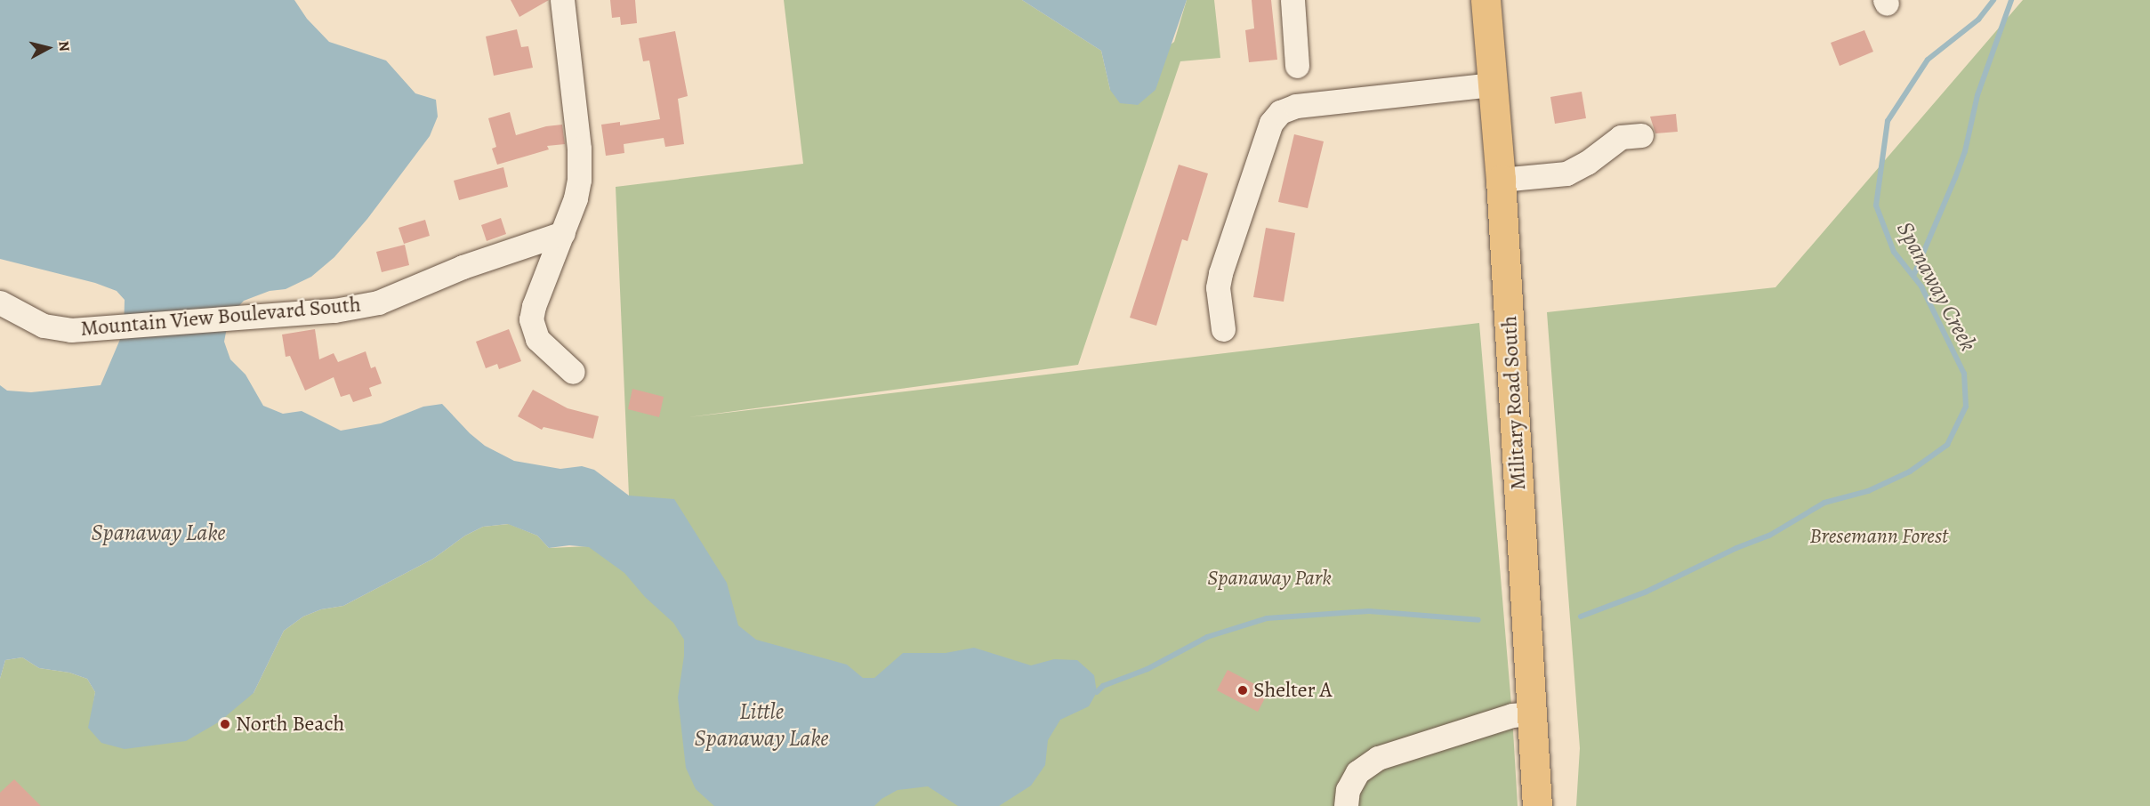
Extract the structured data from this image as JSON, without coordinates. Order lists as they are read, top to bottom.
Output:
{
  "streets": {
    "main road": ["Military Road South"],
    "street": ["Mountain View Boulevard South"]
  },
  "water": ["Spanaway Creek", "Spanaway Lake", "Little Spanaway Lake"],
  "parks": ["Bresemann Forest", "Spanaway Park"],
  "places": ["Shelter A", "North Beach"],
  "north": "right"
}
